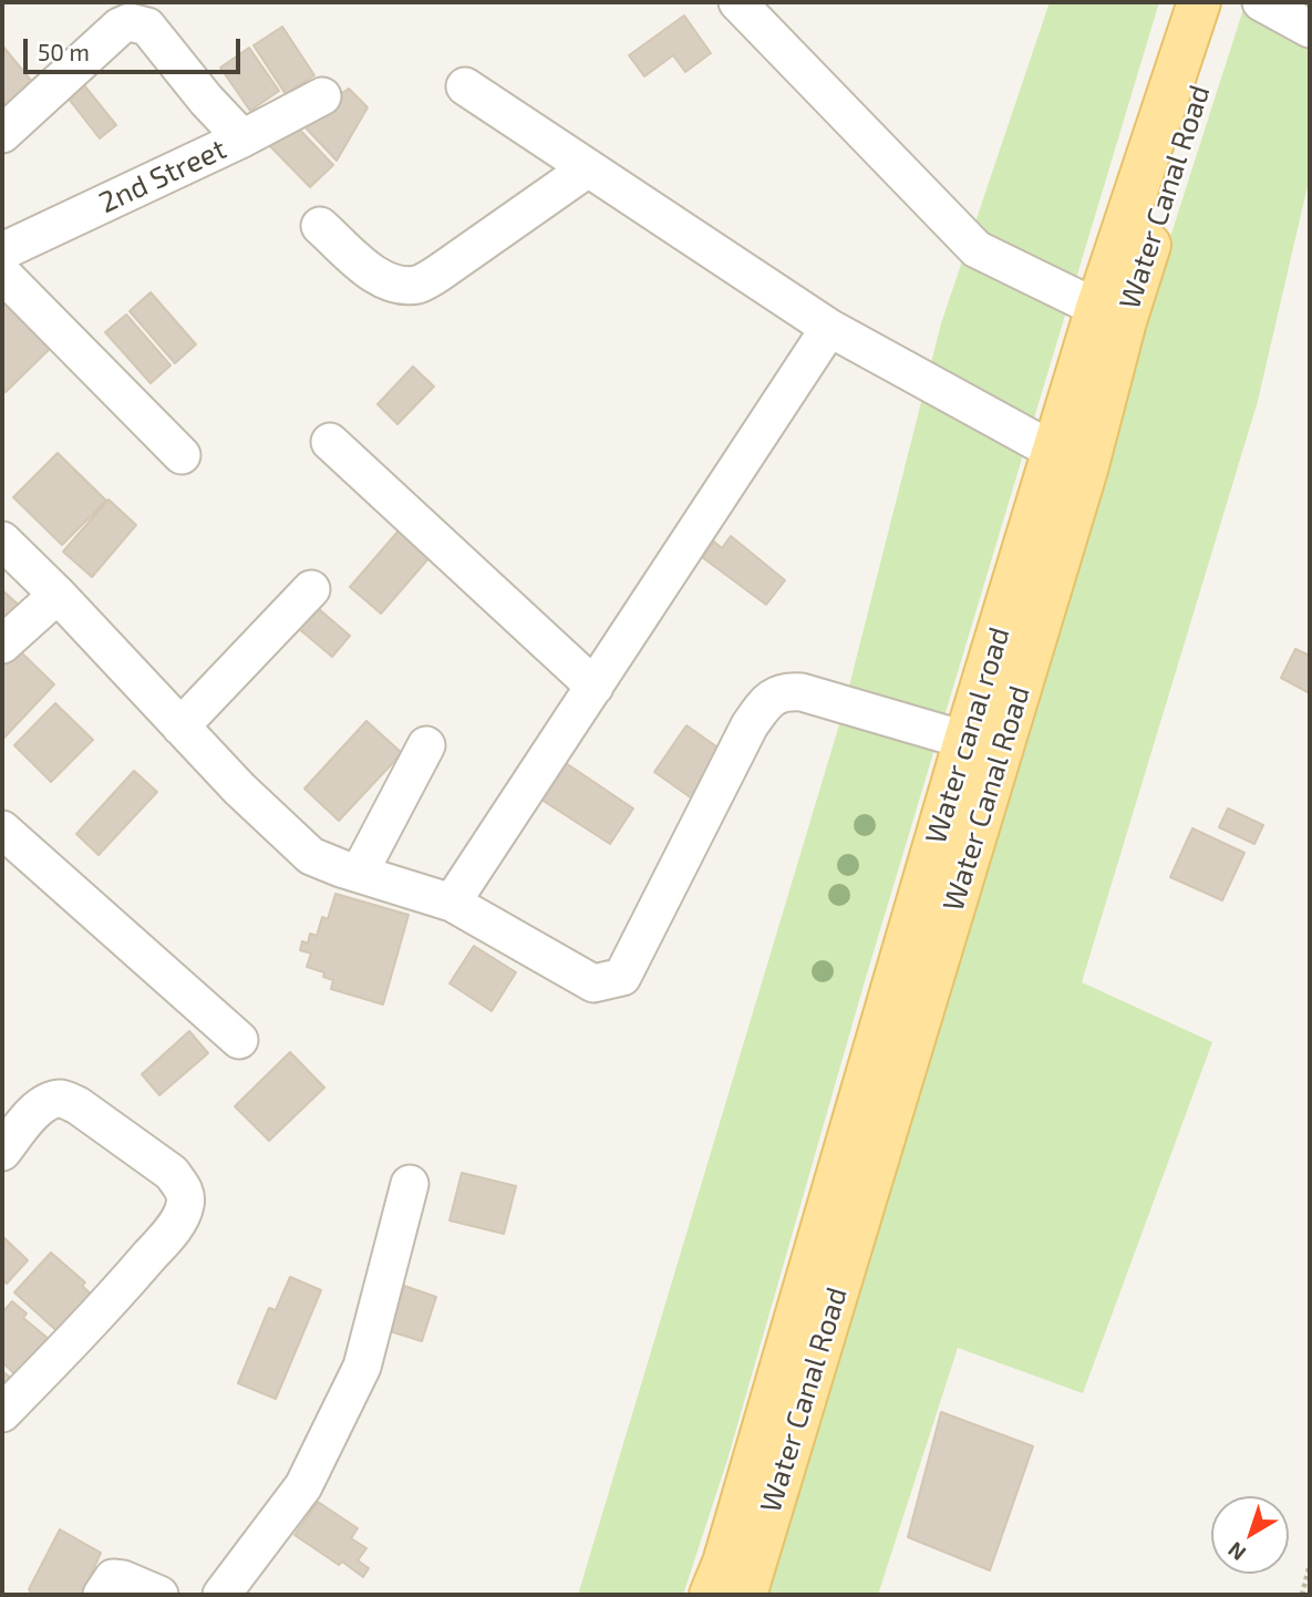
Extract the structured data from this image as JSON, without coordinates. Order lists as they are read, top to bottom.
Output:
{
  "streets": {
    "main road": ["Water Canal Road", "Water canal road"],
    "street": ["2nd Street"]
  },
  "crossings": [
    ["Water Canal Road", "Water canal road"]
  ],
  "scale_bar": "50 m",
  "north": "bottom left"
}
